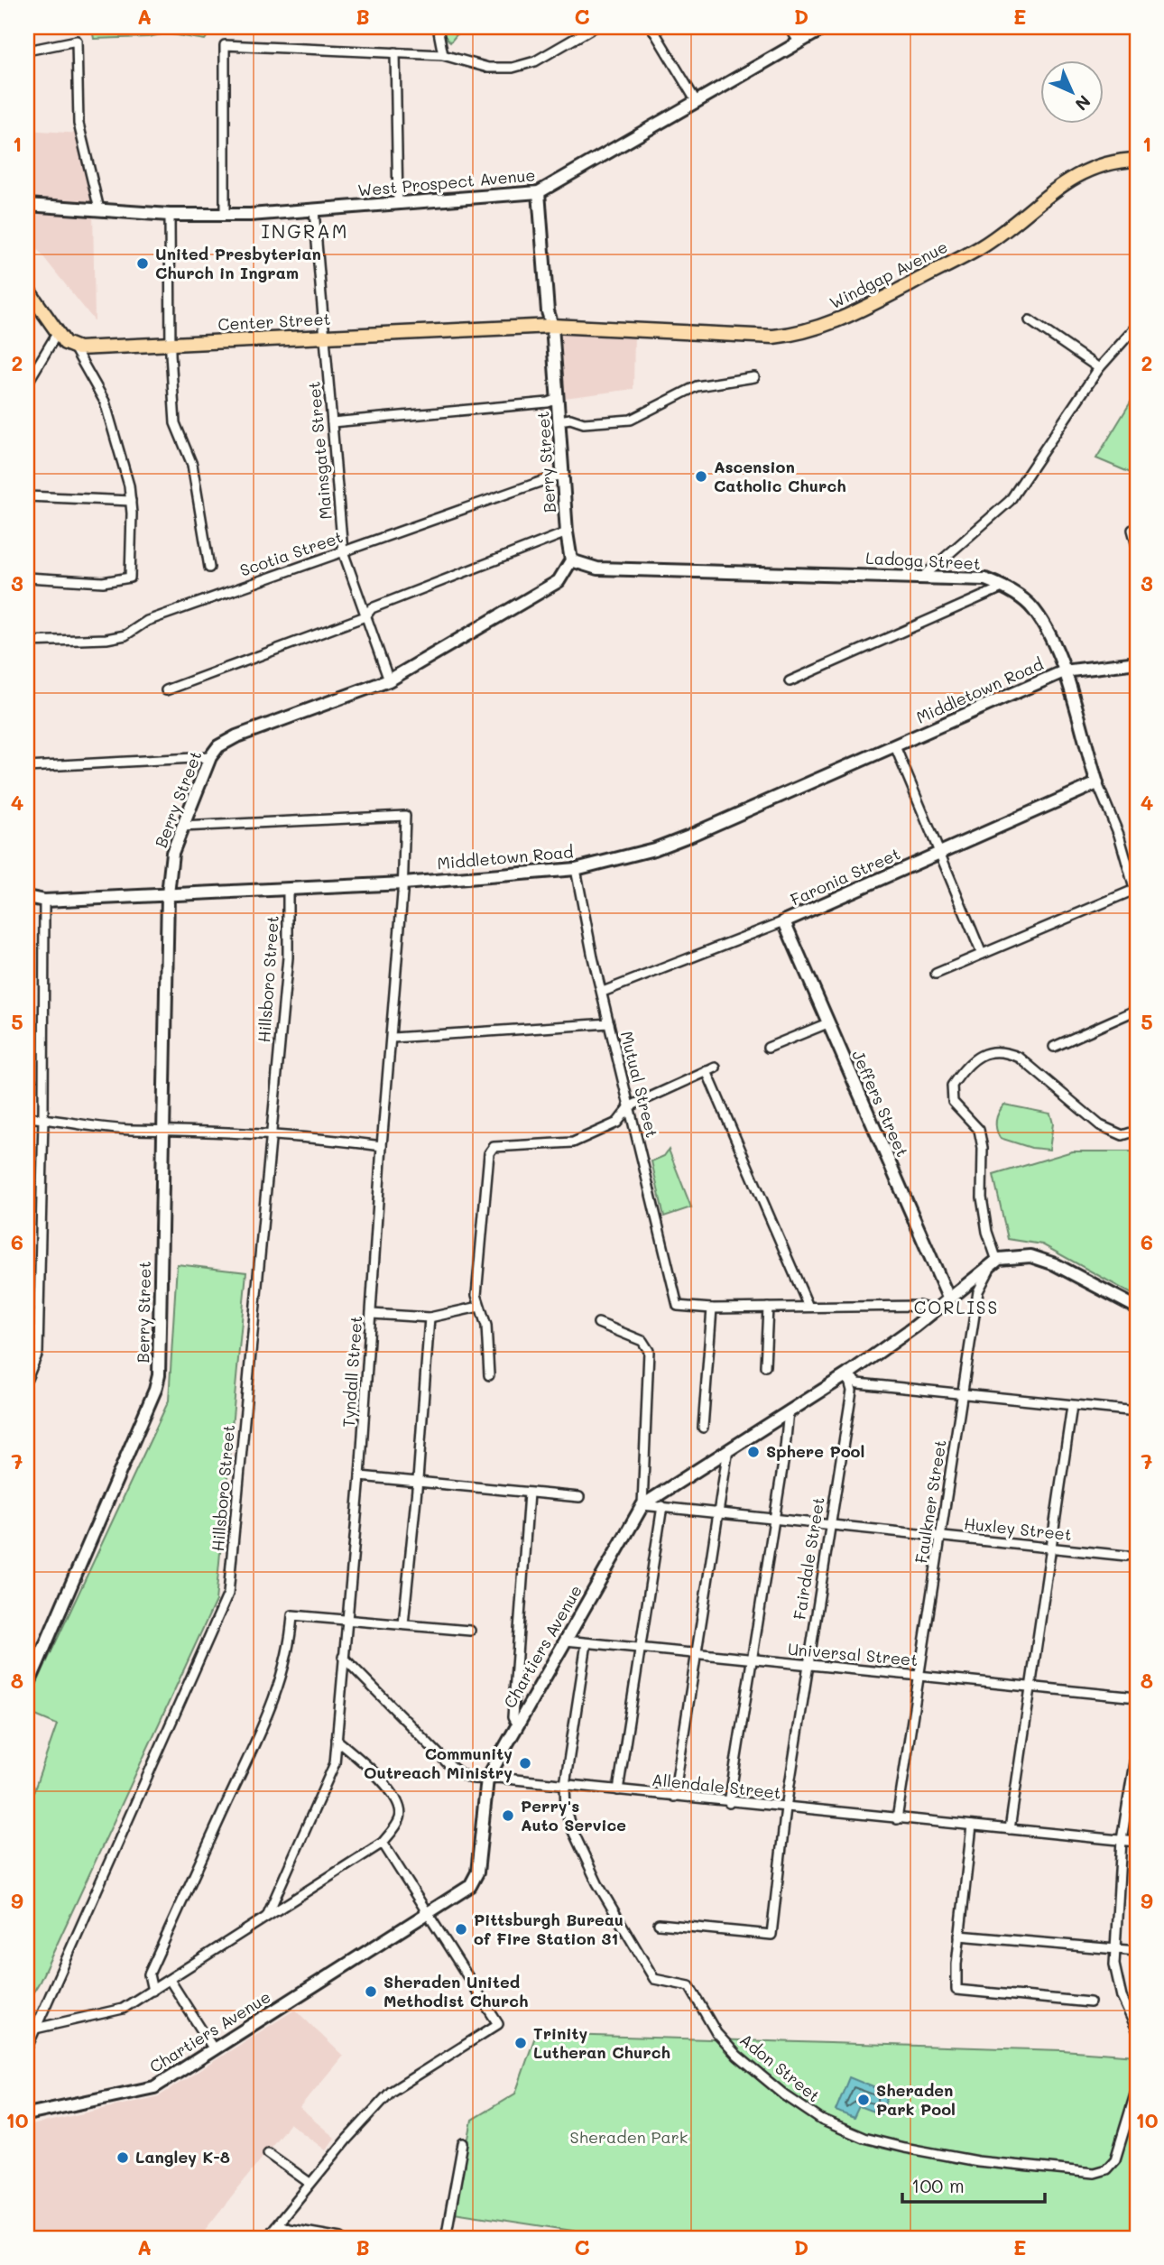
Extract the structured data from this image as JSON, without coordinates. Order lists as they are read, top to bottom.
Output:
{
  "streets": {
    "main road": ["Windgap Avenue", "Center Street"],
    "street": [
      "West Prospect Avenue",
      "Mainsgate Street",
      "Berry Street",
      "Scotia Street",
      "Ladoga Street",
      "Middletown Road",
      "Faronia Street",
      "Hillsboro Street",
      "Mutual Street",
      "Jeffers Street",
      "Tyndall Street",
      "Faulkner Street",
      "Huxley Street",
      "Fairdale Street",
      "Chartiers Avenue",
      "Universal Street",
      "Allendale Street",
      "Adon Street"
    ]
  },
  "crossings": [
    ["West Prospect Avenue", "Mainsgate Street"],
    ["West Prospect Avenue", "Berry Street"],
    ["Windgap Avenue", "Center Street"],
    ["Windgap Avenue", "Berry Street"],
    ["Center Street", "Mainsgate Street"],
    ["Center Street", "Berry Street"],
    ["Mainsgate Street", "Berry Street"],
    ["Mainsgate Street", "Scotia Street"],
    ["Berry Street", "Scotia Street"],
    ["Berry Street", "Ladoga Street"],
    ["Berry Street", "Middletown Road"],
    ["Berry Street", "Tyndall Street"],
    ["Ladoga Street", "Middletown Road"],
    ["Ladoga Street", "Faronia Street"],
    ["Middletown Road", "Hillsboro Street"],
    ["Middletown Road", "Mutual Street"],
    ["Middletown Road", "Tyndall Street"],
    ["Faronia Street", "Mutual Street"],
    ["Faronia Street", "Jeffers Street"],
    ["Jeffers Street", "Chartiers Avenue"],
    ["Tyndall Street", "Allendale Street"],
    ["Faulkner Street", "Huxley Street"],
    ["Faulkner Street", "Chartiers Avenue"],
    ["Faulkner Street", "Universal Street"],
    ["Faulkner Street", "Allendale Street"],
    ["Huxley Street", "Fairdale Street"],
    ["Huxley Street", "Chartiers Avenue"],
    ["Fairdale Street", "Chartiers Avenue"],
    ["Fairdale Street", "Universal Street"],
    ["Fairdale Street", "Allendale Street"],
    ["Chartiers Avenue", "Universal Street"],
    ["Chartiers Avenue", "Allendale Street"],
    ["Universal Street", "Adon Street"],
    ["Allendale Street", "Adon Street"]
  ],
  "districts": ["INGRAM", "CORLISS"],
  "parks": ["Sheraden Park"],
  "places": [
    "United Presbyterian Church in Ingram",
    "Ascension Catholic Church",
    "Sphere Pool",
    "Community Outreach Ministry",
    "Perry's Auto Service",
    "Pittsburgh Bureau of Fire Station 31",
    "Sheraden United Methodist Church",
    "Trinity Lutheran Church",
    "Sheraden Park Pool",
    "Langley K-8"
  ],
  "scale_bar": "100 m",
  "north": "bottom right",
  "grid": {
    "columns": [
      "A",
      "B",
      "C",
      "D",
      "E"
    ],
    "rows": [
      "1",
      "2",
      "3",
      "4",
      "5",
      "6",
      "7",
      "8",
      "9",
      "10"
    ]
  }
}
